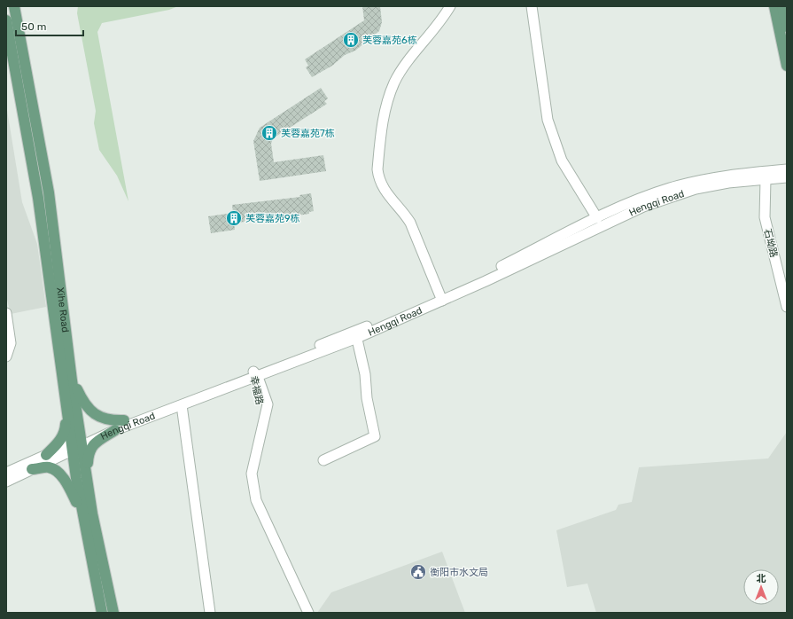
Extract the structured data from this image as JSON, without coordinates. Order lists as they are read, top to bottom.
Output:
{
  "streets": {
    "main road": ["Xihe Road"],
    "street": ["Hengqi Road", "石坳路", "幸福路"]
  },
  "crossings": [
    ["Hengqi Road", "石坳路"],
    ["Hengqi Road", "Xihe Road"],
    ["Hengqi Road", "幸福路"]
  ],
  "places": {
    "building": ["芙蓉嘉苑6栋", "芙蓉嘉苑7栋", "芙蓉嘉苑9栋"],
    "public building": ["衡阳市水文局"]
  },
  "scale_bar": "50 m",
  "north": "top"
}
